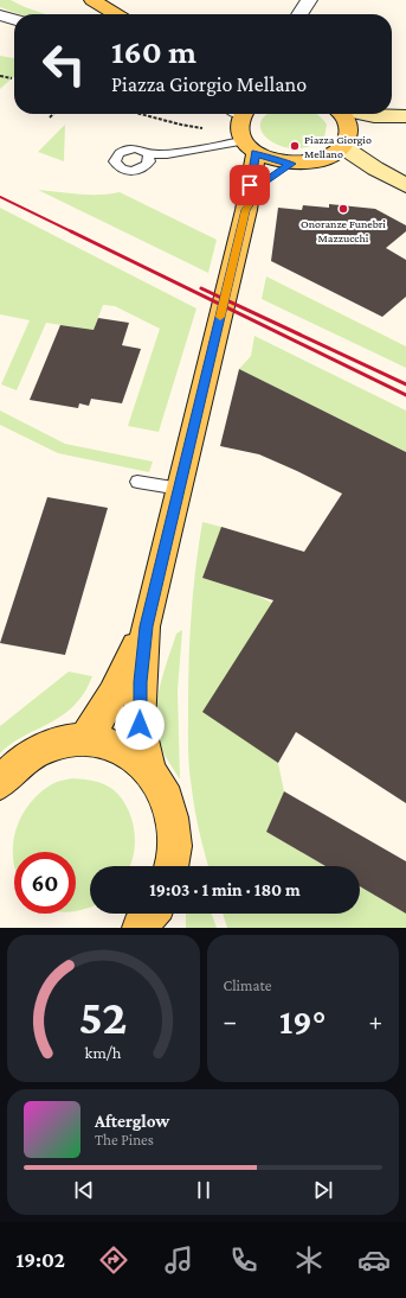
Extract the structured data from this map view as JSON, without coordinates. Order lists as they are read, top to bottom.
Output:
{
  "places": ["Piazza Giorgio Mellano", "Onoranze Funebri Mazzucchi"],
  "page": {
    "turn": ["160 m", "Piazza Giorgio Mellano"],
    "limit": "60",
    "trip": "19:03 · 1 min · 180 m",
    "tile": "Climate",
    "heat": ["−", "19°", "+"],
    "song": ["Afterglow", "The Pines"],
    "tabs": "19:02",
    "gauge": ["52", "km/h"]
  }
}
